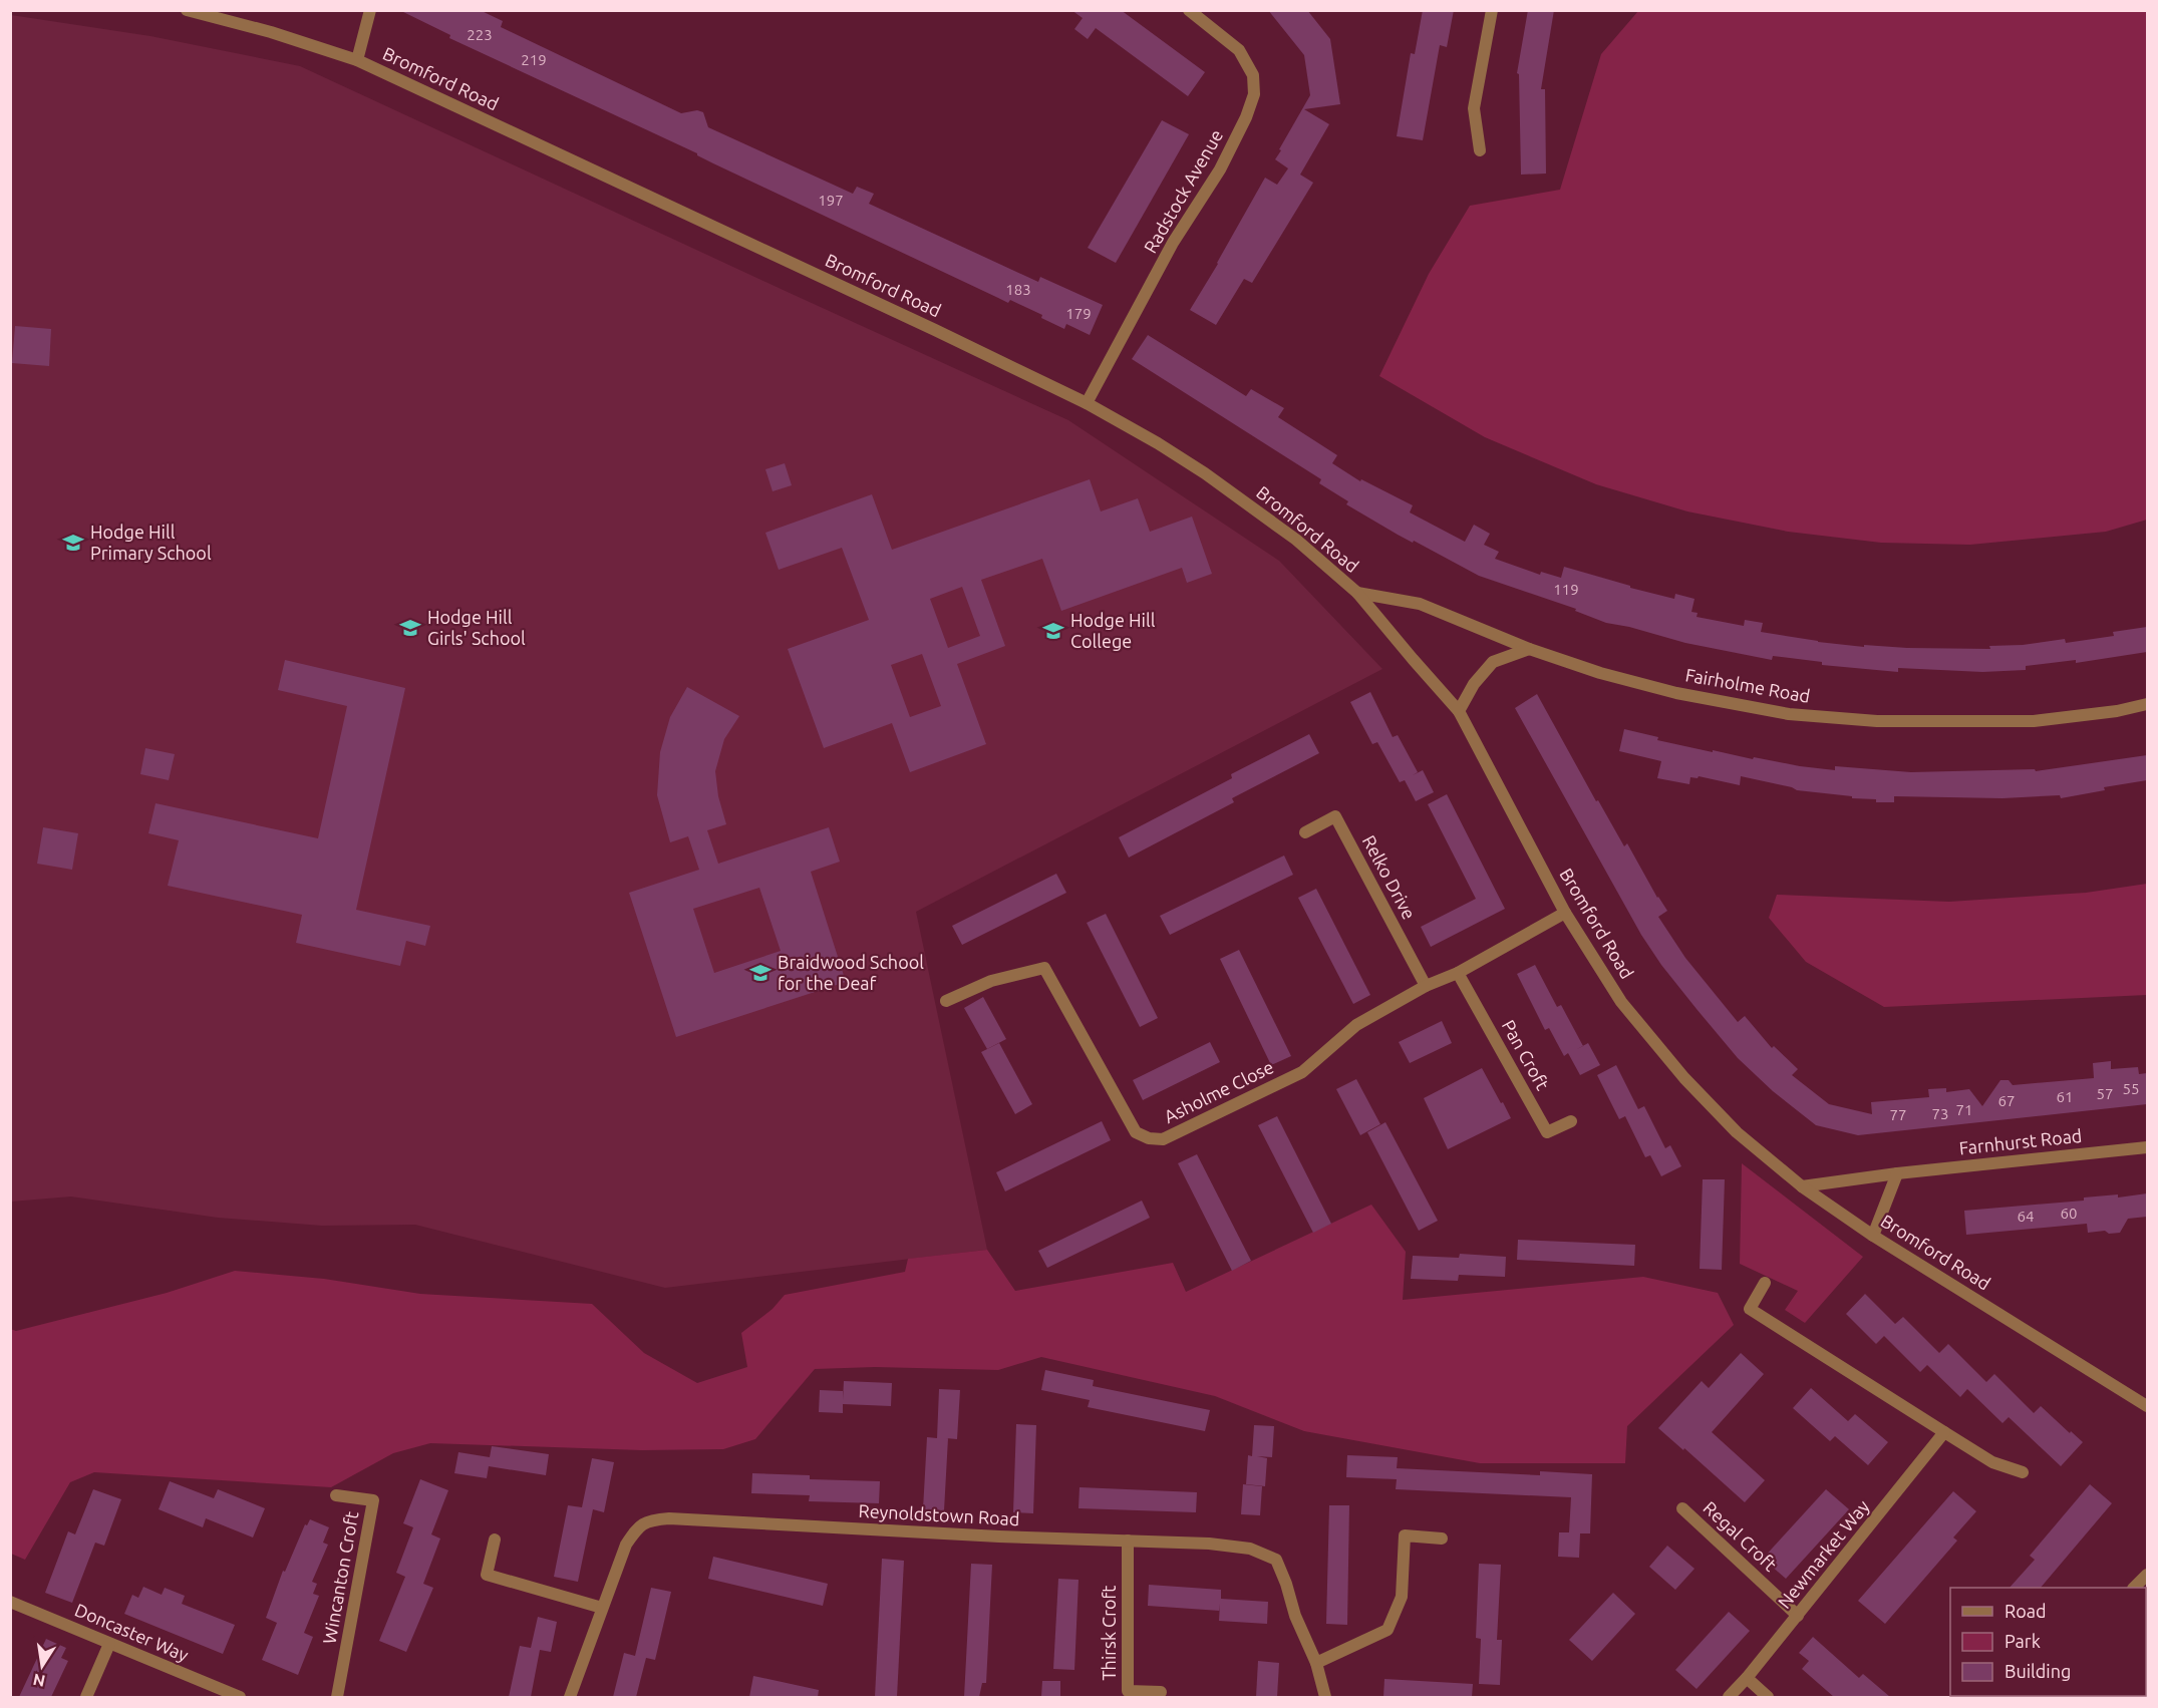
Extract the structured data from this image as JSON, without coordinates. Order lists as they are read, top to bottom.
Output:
{
  "streets": {
    "street": [
      "Bromford Road",
      "Radstock Avenue",
      "Fairholme Road",
      "Relko Drive",
      "Pan Croft",
      "Asholme Close",
      "Farnhurst Road",
      "Reynoldstown Road",
      "Regal Croft",
      "Newmarket Way",
      "Wincanton Croft",
      "Doncaster Way",
      "Thirsk Croft"
    ]
  },
  "crossings": [
    ["Bromford Road", "Radstock Avenue"],
    ["Bromford Road", "Fairholme Road"],
    ["Bromford Road", "Asholme Close"],
    ["Bromford Road", "Farnhurst Road"],
    ["Relko Drive", "Asholme Close"],
    ["Pan Croft", "Asholme Close"],
    ["Reynoldstown Road", "Thirsk Croft"],
    ["Regal Croft", "Newmarket Way"]
  ],
  "places": {
    "school or university": [
      "Hodge Hill Primary School",
      "Hodge Hill Girls' School",
      "Hodge Hill College",
      "Braidwood School for the Deaf"
    ]
  },
  "house_numbers": [
    "223",
    "219",
    "197",
    "183",
    "179",
    "119",
    "55",
    "57",
    "61",
    "67",
    "71",
    "73",
    "77",
    "60",
    "64"
  ],
  "legend": ["Road", "Park", "Building"],
  "north": "bottom"
}
